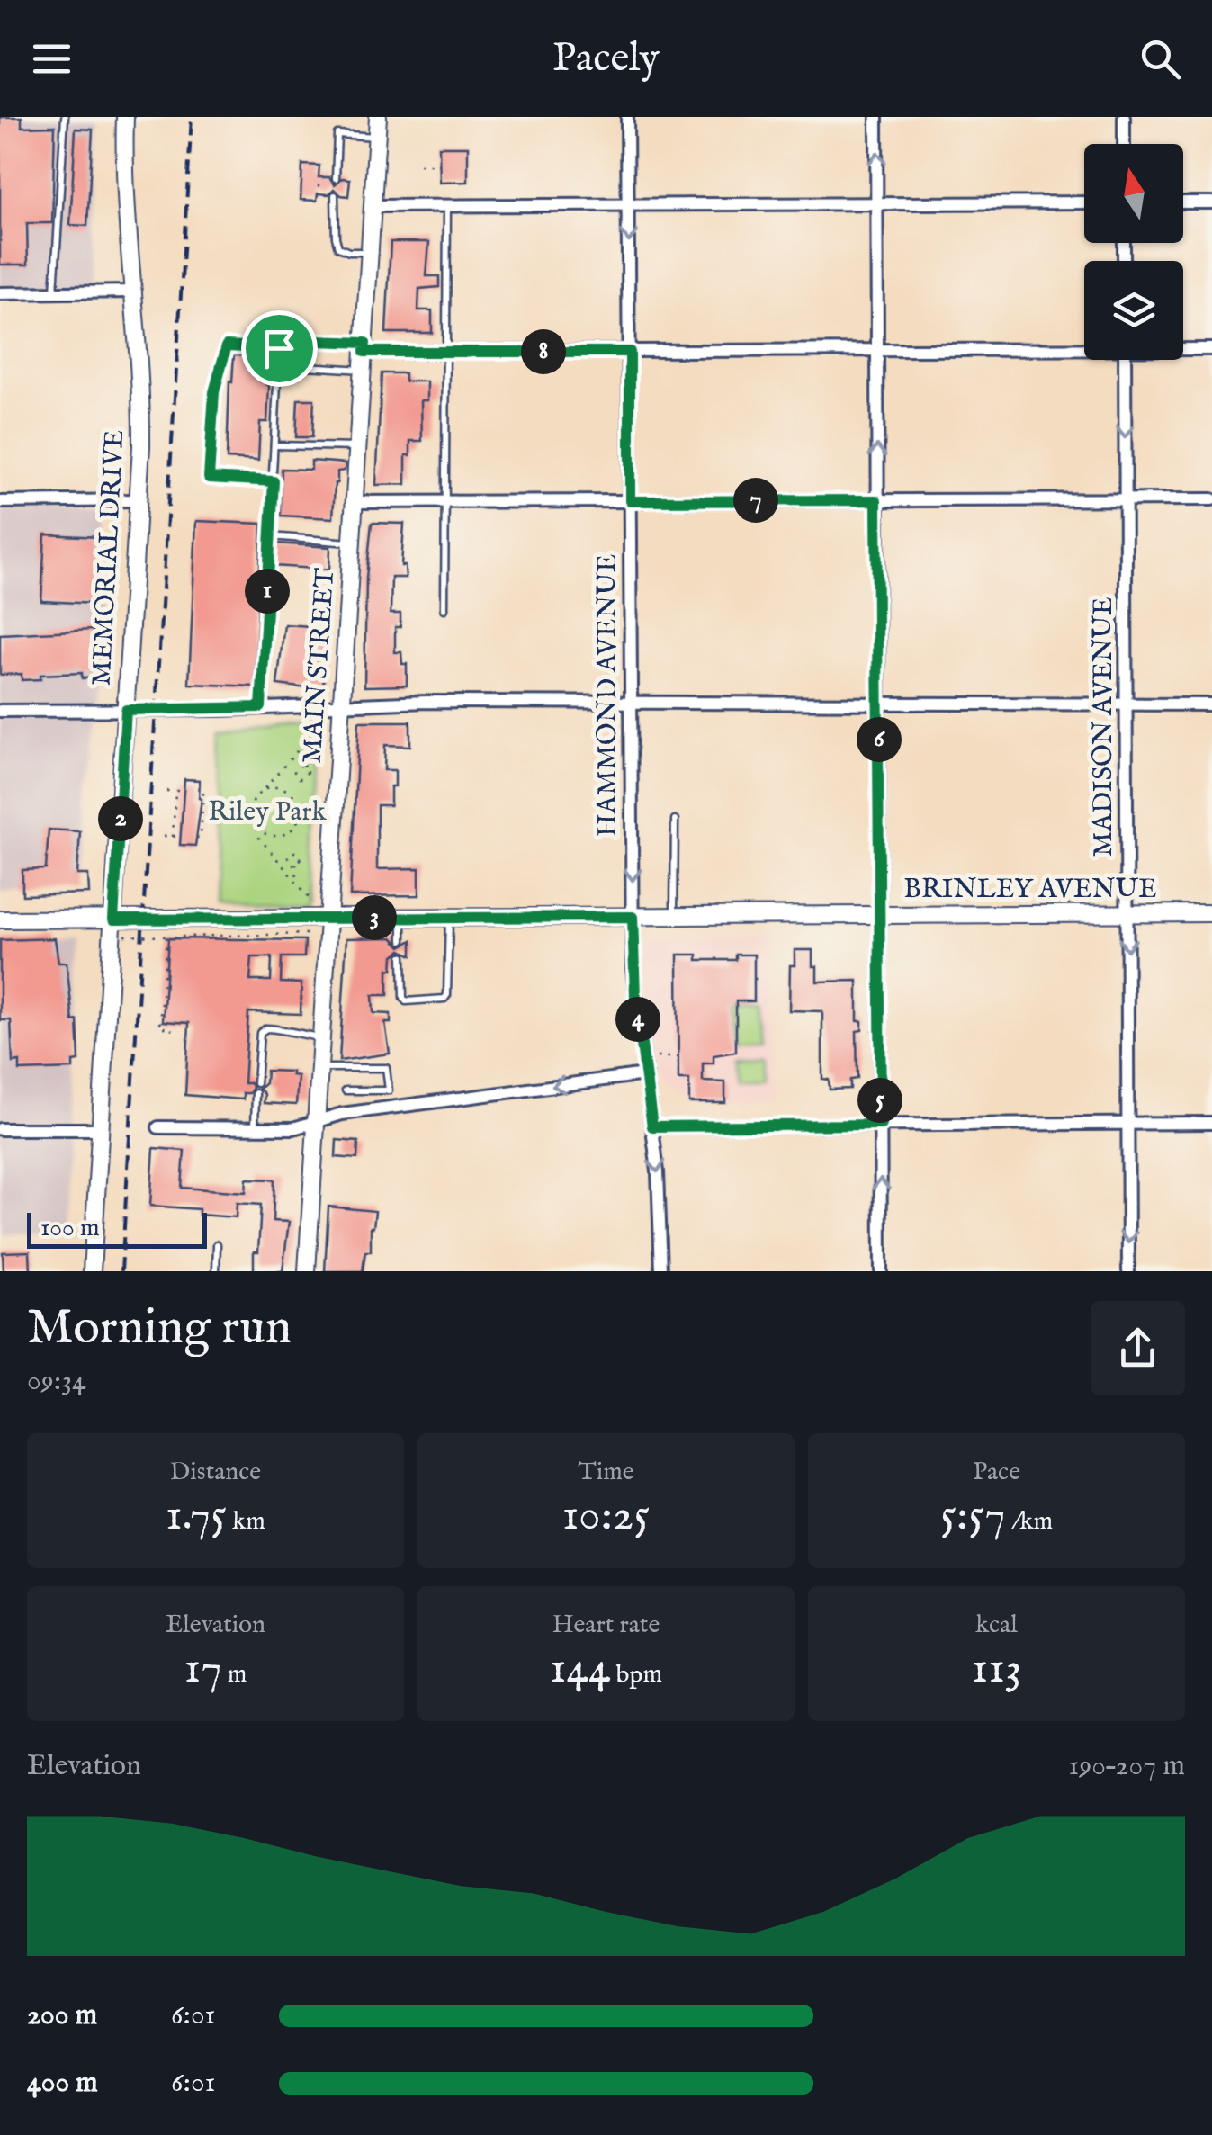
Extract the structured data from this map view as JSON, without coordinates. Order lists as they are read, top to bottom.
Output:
{
  "streets": {
    "street": [
      "MEMORIAL DRIVE",
      "MAIN STREET",
      "HAMMOND AVENUE",
      "MADISON AVENUE",
      "BRINLEY AVENUE"
    ]
  },
  "crossings": [
    ["MEMORIAL DRIVE", "BRINLEY AVENUE"],
    ["MAIN STREET", "BRINLEY AVENUE"],
    ["HAMMOND AVENUE", "BRINLEY AVENUE"],
    ["MADISON AVENUE", "BRINLEY AVENUE"]
  ],
  "one_way": ["HAMMOND AVENUE", "MADISON AVENUE"],
  "parks": ["Riley Park"],
  "scale_bar": "100 m",
  "north": "top",
  "page": {
    "header": "Pacely",
    "pins": [
      "8",
      "7",
      "1",
      "6",
      "2",
      "3",
      "4",
      "5"
    ],
    "scale": "100 m",
    "heading": ["Morning run", "09:34"],
    "stats": [
      ["Distance", "1.75 km"],
      ["Time", "10:25"],
      ["Pace", "5:57 /km"],
      ["Elevation", "17 m"],
      ["Heart rate", "144 bpm"],
      ["kcal", "113"]
    ],
    "chart": ["Elevation", "190–207 m"],
    "list": [
      {
        "name": "200 m",
        "note": "6:01"
      },
      {
        "name": "400 m",
        "note": "6:01"
      }
    ]
  }
}
